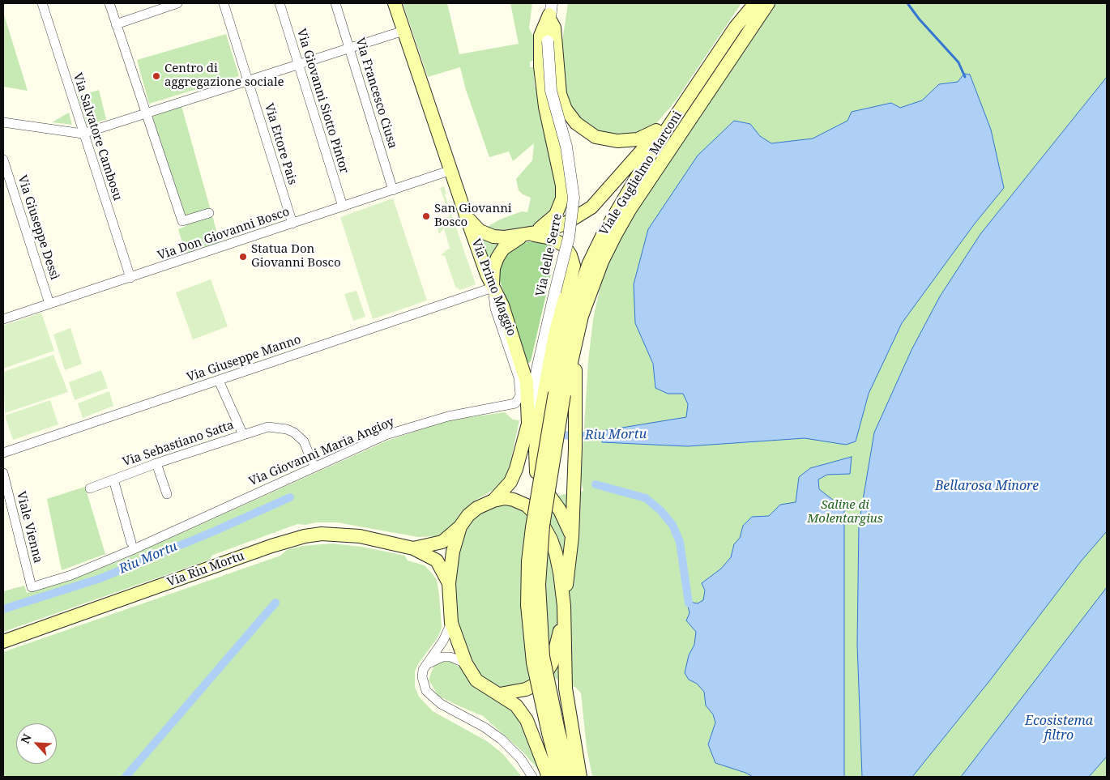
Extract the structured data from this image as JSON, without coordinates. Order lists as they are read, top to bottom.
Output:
{
  "streets": {
    "main road": ["Viale Guglielmo Marconi", "Via Primo Maggio", "Via Riu Mortu"],
    "street": [
      "Via Francesco Ciusa",
      "Via Giovanni Siotto Pintor",
      "Via Salvatore Cambosu",
      "Via Ettore Pais",
      "Via Giuseppe Dessì",
      "Via Don Giovanni Bosco",
      "Via delle Serre",
      "Via Giuseppe Manno",
      "Via Sebastiano Satta",
      "Via Giovanni Maria Angioy",
      "Viale Vienna"
    ]
  },
  "crossings": [
    ["Via Francesco Ciusa", "Via Don Giovanni Bosco"],
    ["Via Giovanni Siotto Pintor", "Via Don Giovanni Bosco"],
    ["Via Salvatore Cambosu", "Via Don Giovanni Bosco"],
    ["Via Ettore Pais", "Via Don Giovanni Bosco"],
    ["Via Giuseppe Dessì", "Via Don Giovanni Bosco"],
    ["Via Don Giovanni Bosco", "Via Primo Maggio"],
    ["Via delle Serre", "Via Primo Maggio"],
    ["Via Primo Maggio", "Via Giuseppe Manno"],
    ["Via Primo Maggio", "Via Giovanni Maria Angioy"],
    ["Via Primo Maggio", "Via Riu Mortu"],
    ["Via Giuseppe Manno", "Via Sebastiano Satta"],
    ["Via Giuseppe Manno", "Via Giovanni Maria Angioy"],
    ["Via Giovanni Maria Angioy", "Viale Vienna"]
  ],
  "water": ["Riu Mortu", "Bellarosa Minore", "Ecosistema filtro"],
  "parks": ["Saline di Molentargius"],
  "places": ["Centro di aggregazione sociale", "San Giovanni Bosco", "Statua Don Giovanni Bosco"],
  "north": "top left"
}
